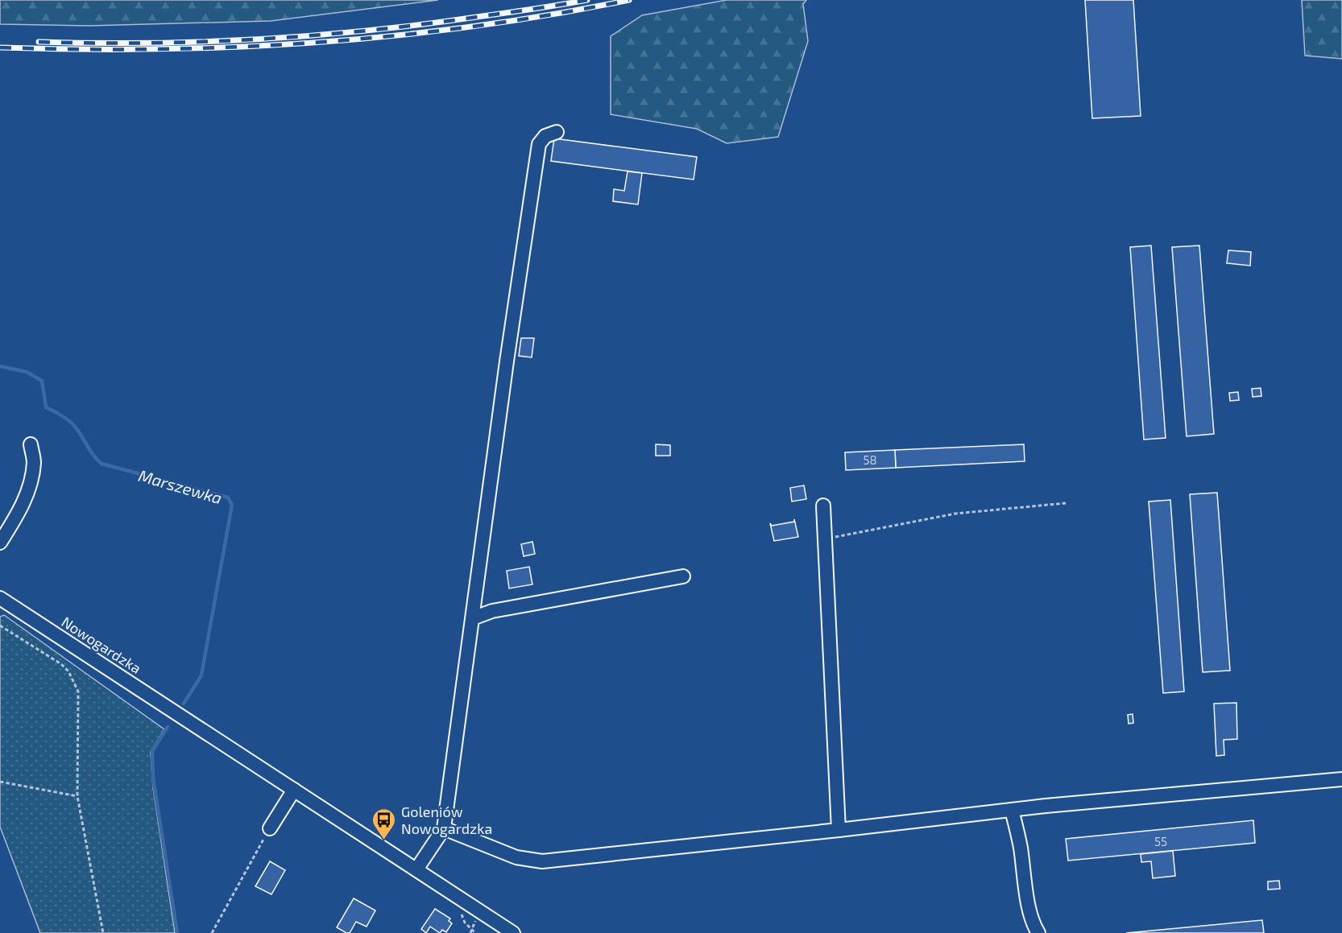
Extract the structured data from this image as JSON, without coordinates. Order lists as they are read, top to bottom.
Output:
{
  "streets": {
    "street": ["Nowogardzka"]
  },
  "water": ["Marszewka"],
  "places": {
    "bus stop": ["Goleniów Nowogardzka"]
  },
  "house_numbers": ["58", "55"]
}
